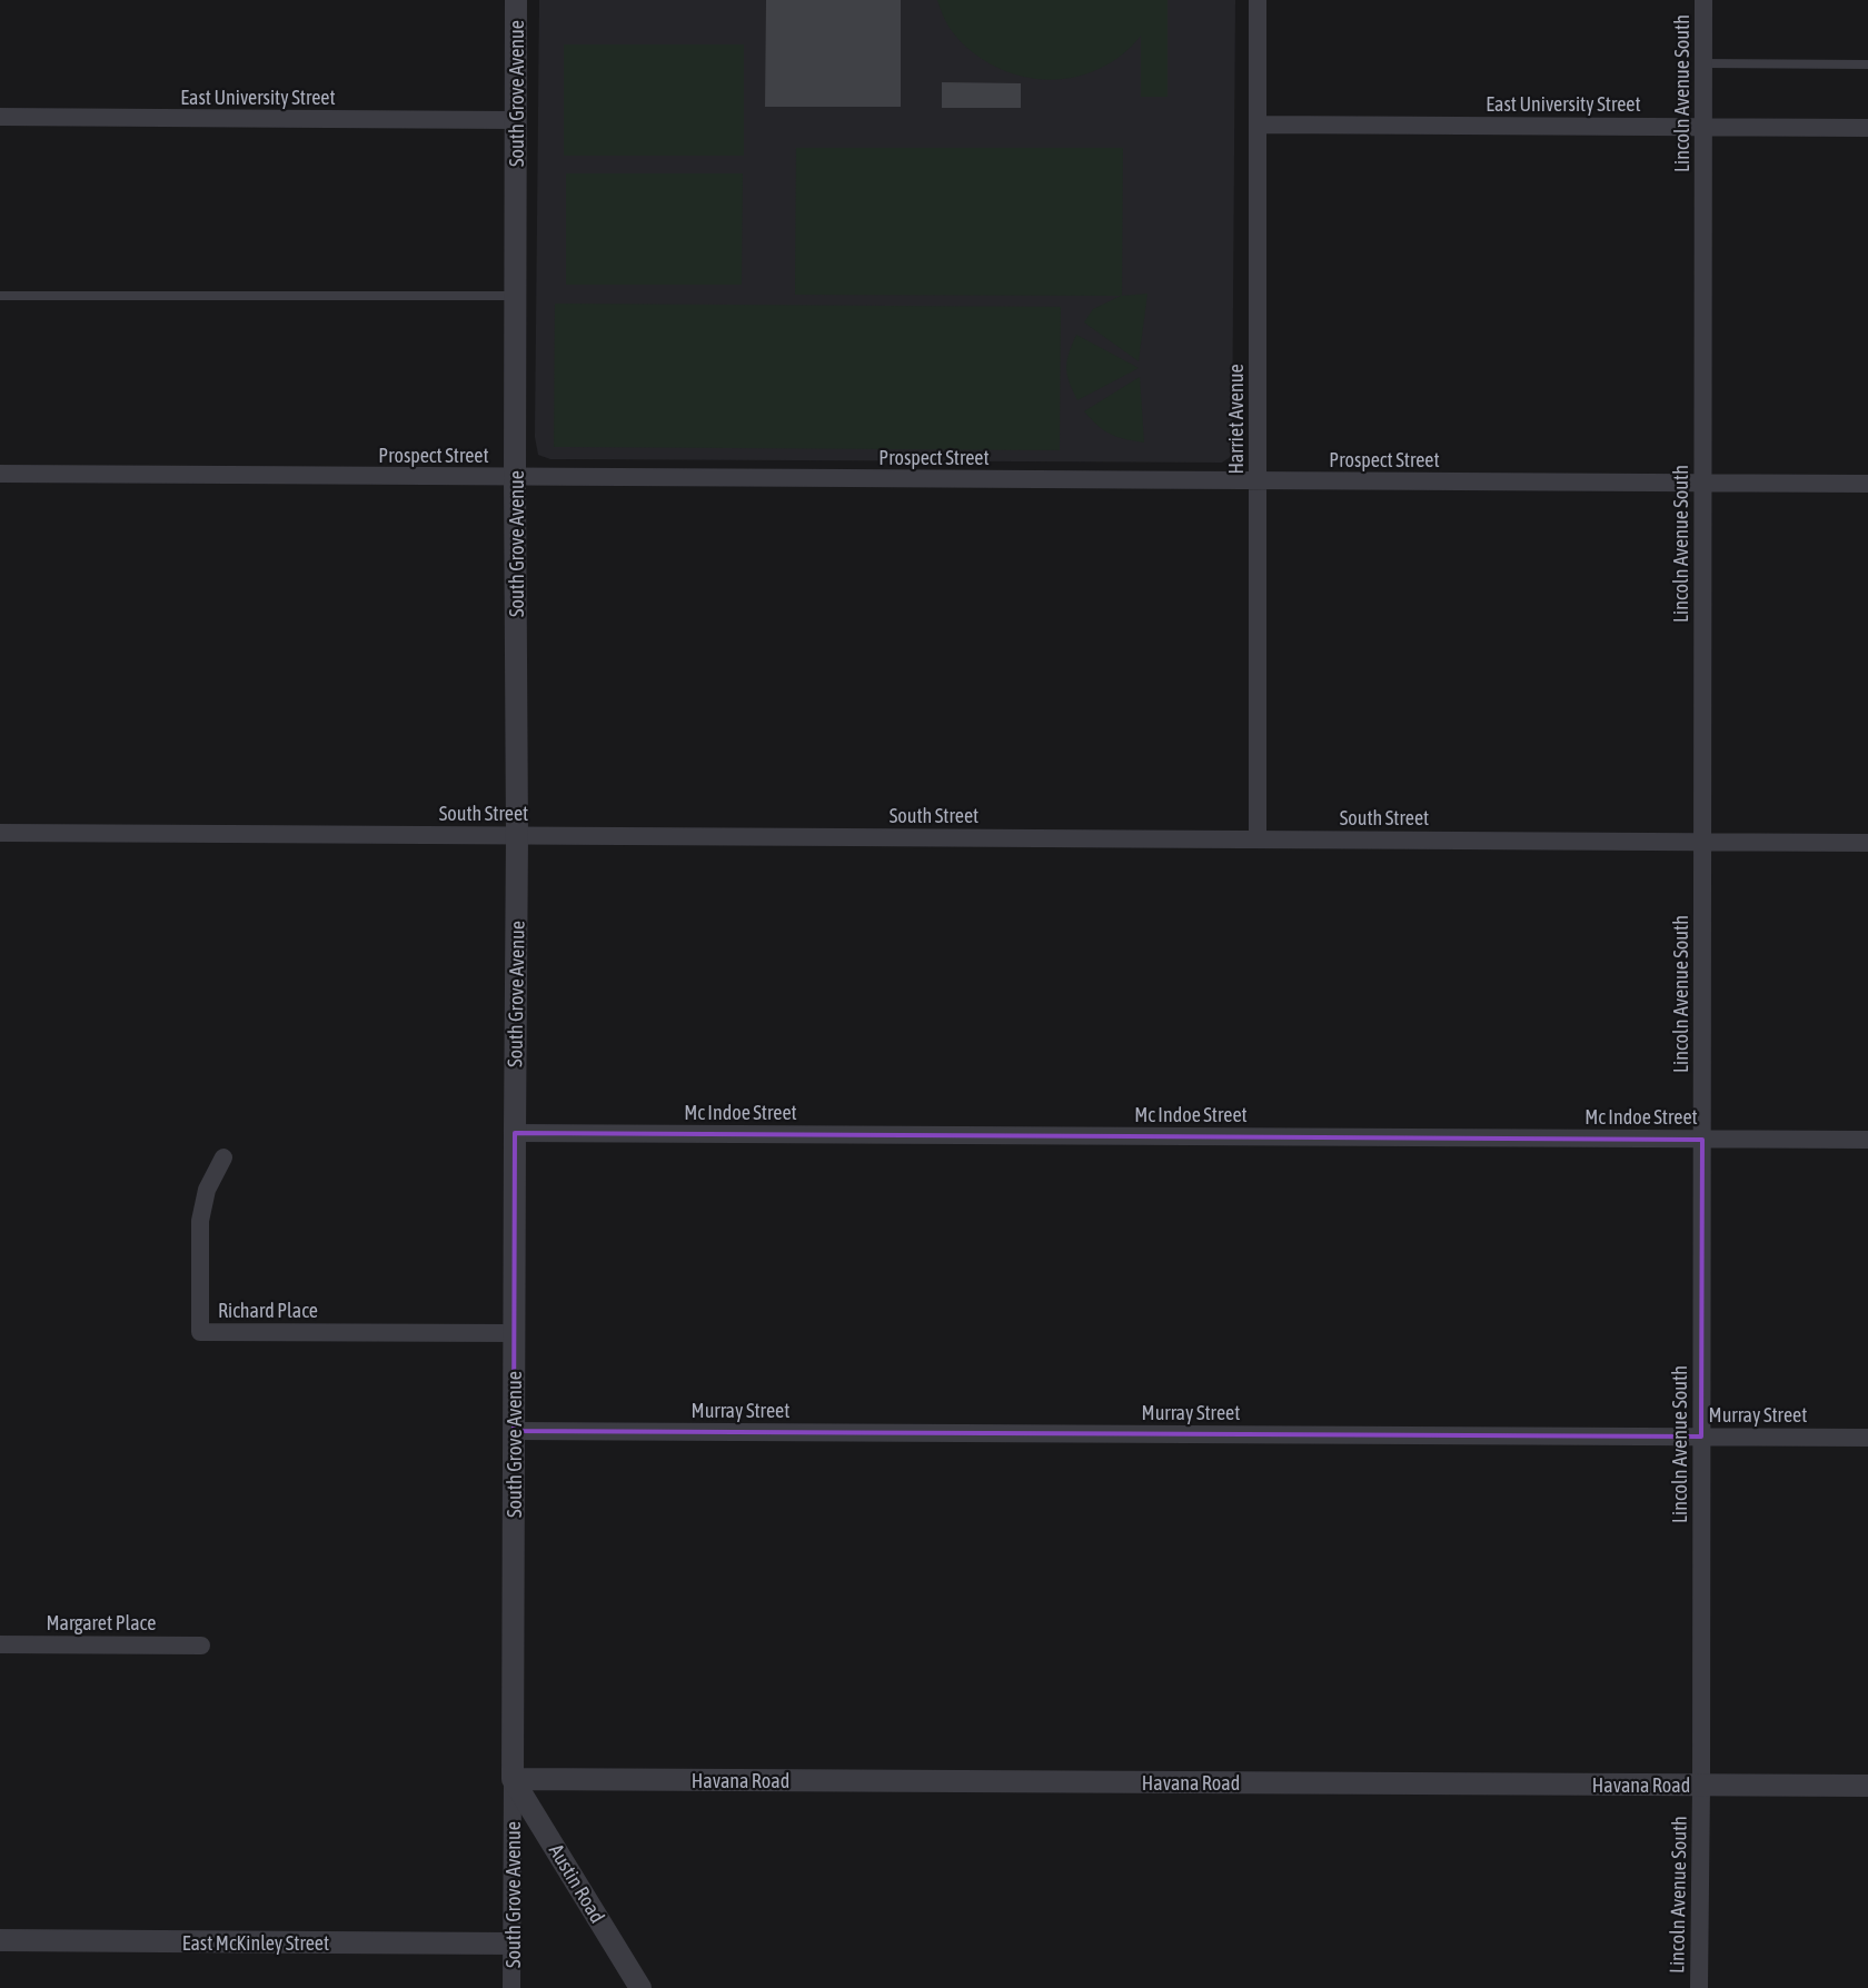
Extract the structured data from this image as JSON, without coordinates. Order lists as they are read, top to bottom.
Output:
{
  "streets": {
    "street": [
      "South Grove Avenue",
      "Lincoln Avenue South",
      "East University Street",
      "Harriet Avenue",
      "Prospect Street",
      "South Street",
      "Mc Indoe Street",
      "Richard Place",
      "Murray Street",
      "Margaret Place",
      "Havana Road",
      "Austin Road",
      "East McKinley Street"
    ]
  },
  "crossings": [
    ["South Grove Avenue", "East University Street"],
    ["South Grove Avenue", "Prospect Street"],
    ["South Grove Avenue", "South Street"],
    ["South Grove Avenue", "Mc Indoe Street"],
    ["South Grove Avenue", "Richard Place"],
    ["South Grove Avenue", "Murray Street"],
    ["South Grove Avenue", "Havana Road"],
    ["South Grove Avenue", "Austin Road"],
    ["South Grove Avenue", "East McKinley Street"],
    ["Lincoln Avenue South", "East University Street"],
    ["Lincoln Avenue South", "Prospect Street"],
    ["Lincoln Avenue South", "South Street"],
    ["Lincoln Avenue South", "Mc Indoe Street"],
    ["Lincoln Avenue South", "Murray Street"],
    ["Lincoln Avenue South", "Havana Road"],
    ["East University Street", "Harriet Avenue"],
    ["Harriet Avenue", "Prospect Street"],
    ["Harriet Avenue", "South Street"],
    ["Havana Road", "Austin Road"]
  ]
}
